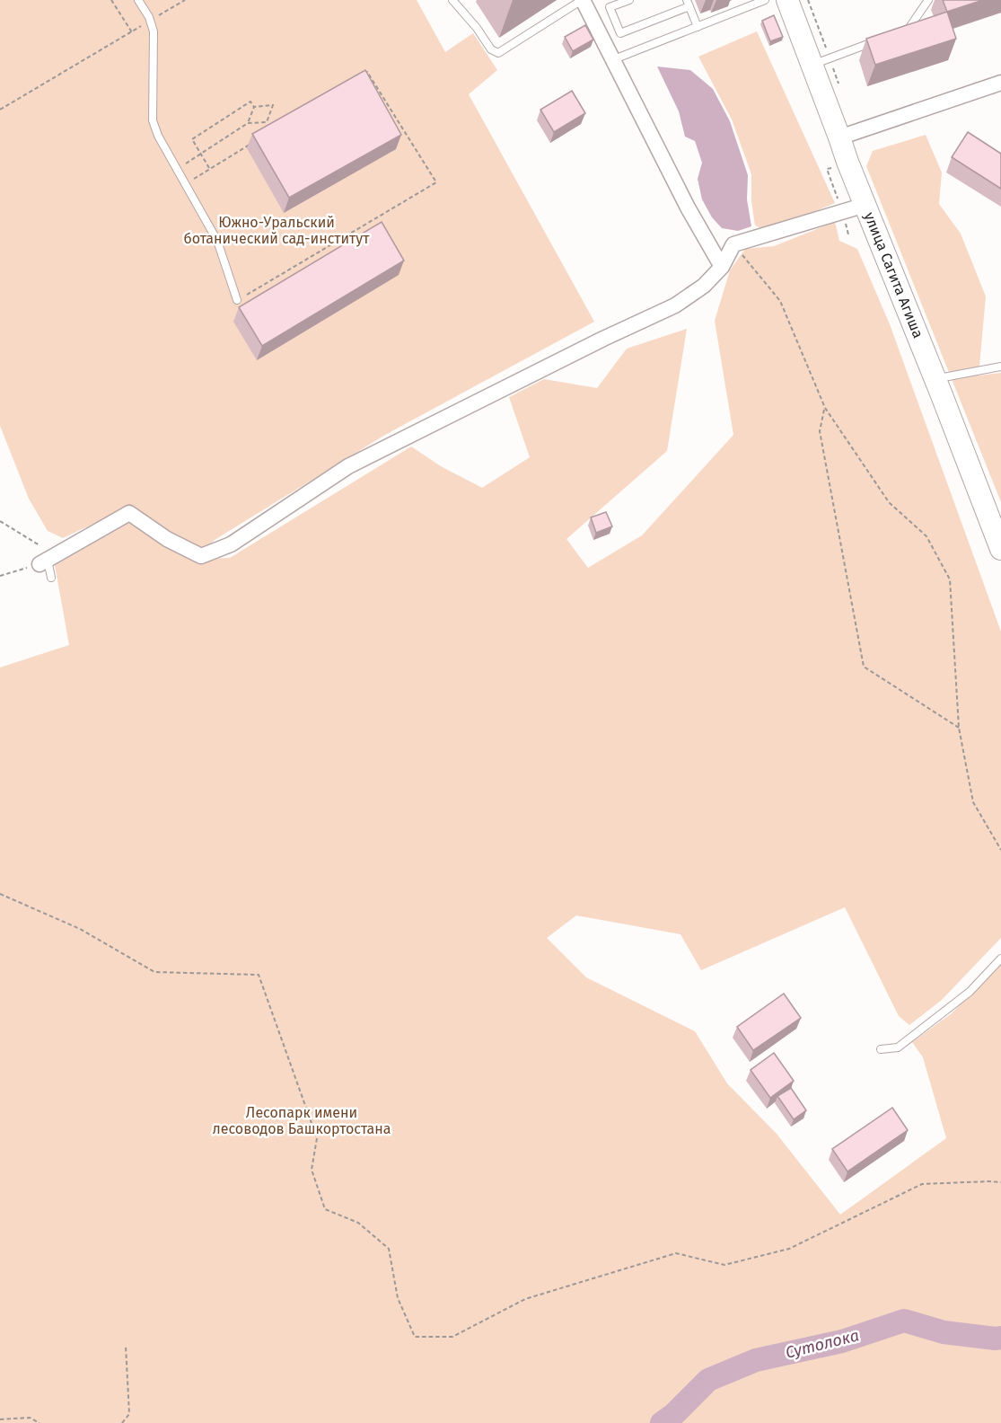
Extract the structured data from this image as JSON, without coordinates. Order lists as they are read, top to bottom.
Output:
{
  "streets": {
    "main road": ["улица Сагита Агиша"]
  },
  "water": ["Сутолока"],
  "parks": ["Южно-Уральский ботанический сад-институт", "Лесопарк имени лесоводов Башкортостана"]
}
